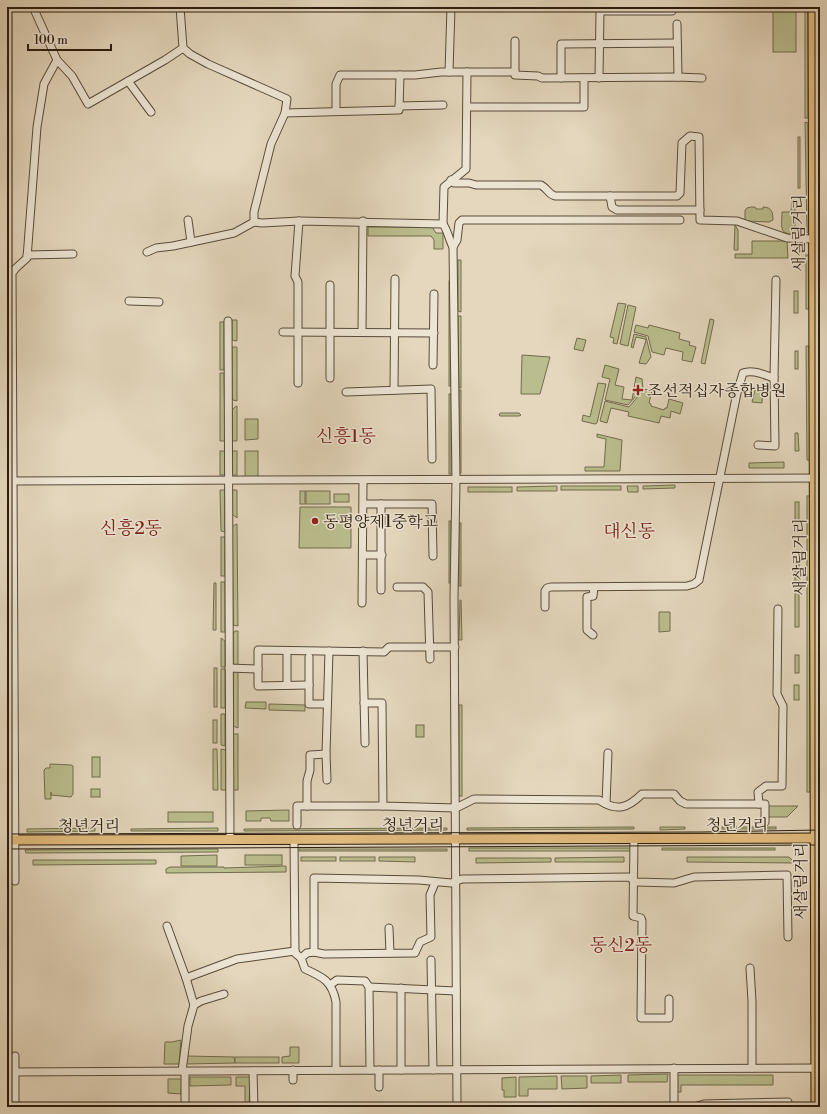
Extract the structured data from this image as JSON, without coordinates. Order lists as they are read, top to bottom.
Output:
{
  "streets": {
    "main road": ["새살림거리", "청년거리"]
  },
  "crossings": [
    ["새살림거리", "청년거리"]
  ],
  "districts": [
    "신흥1동",
    "신흥2동",
    "대신동",
    "동신2동"
  ],
  "places": {
    "health": ["조선적십자종합병원"],
    "other": ["동평양제1중학교"]
  },
  "scale_bar": "100 m"
}
